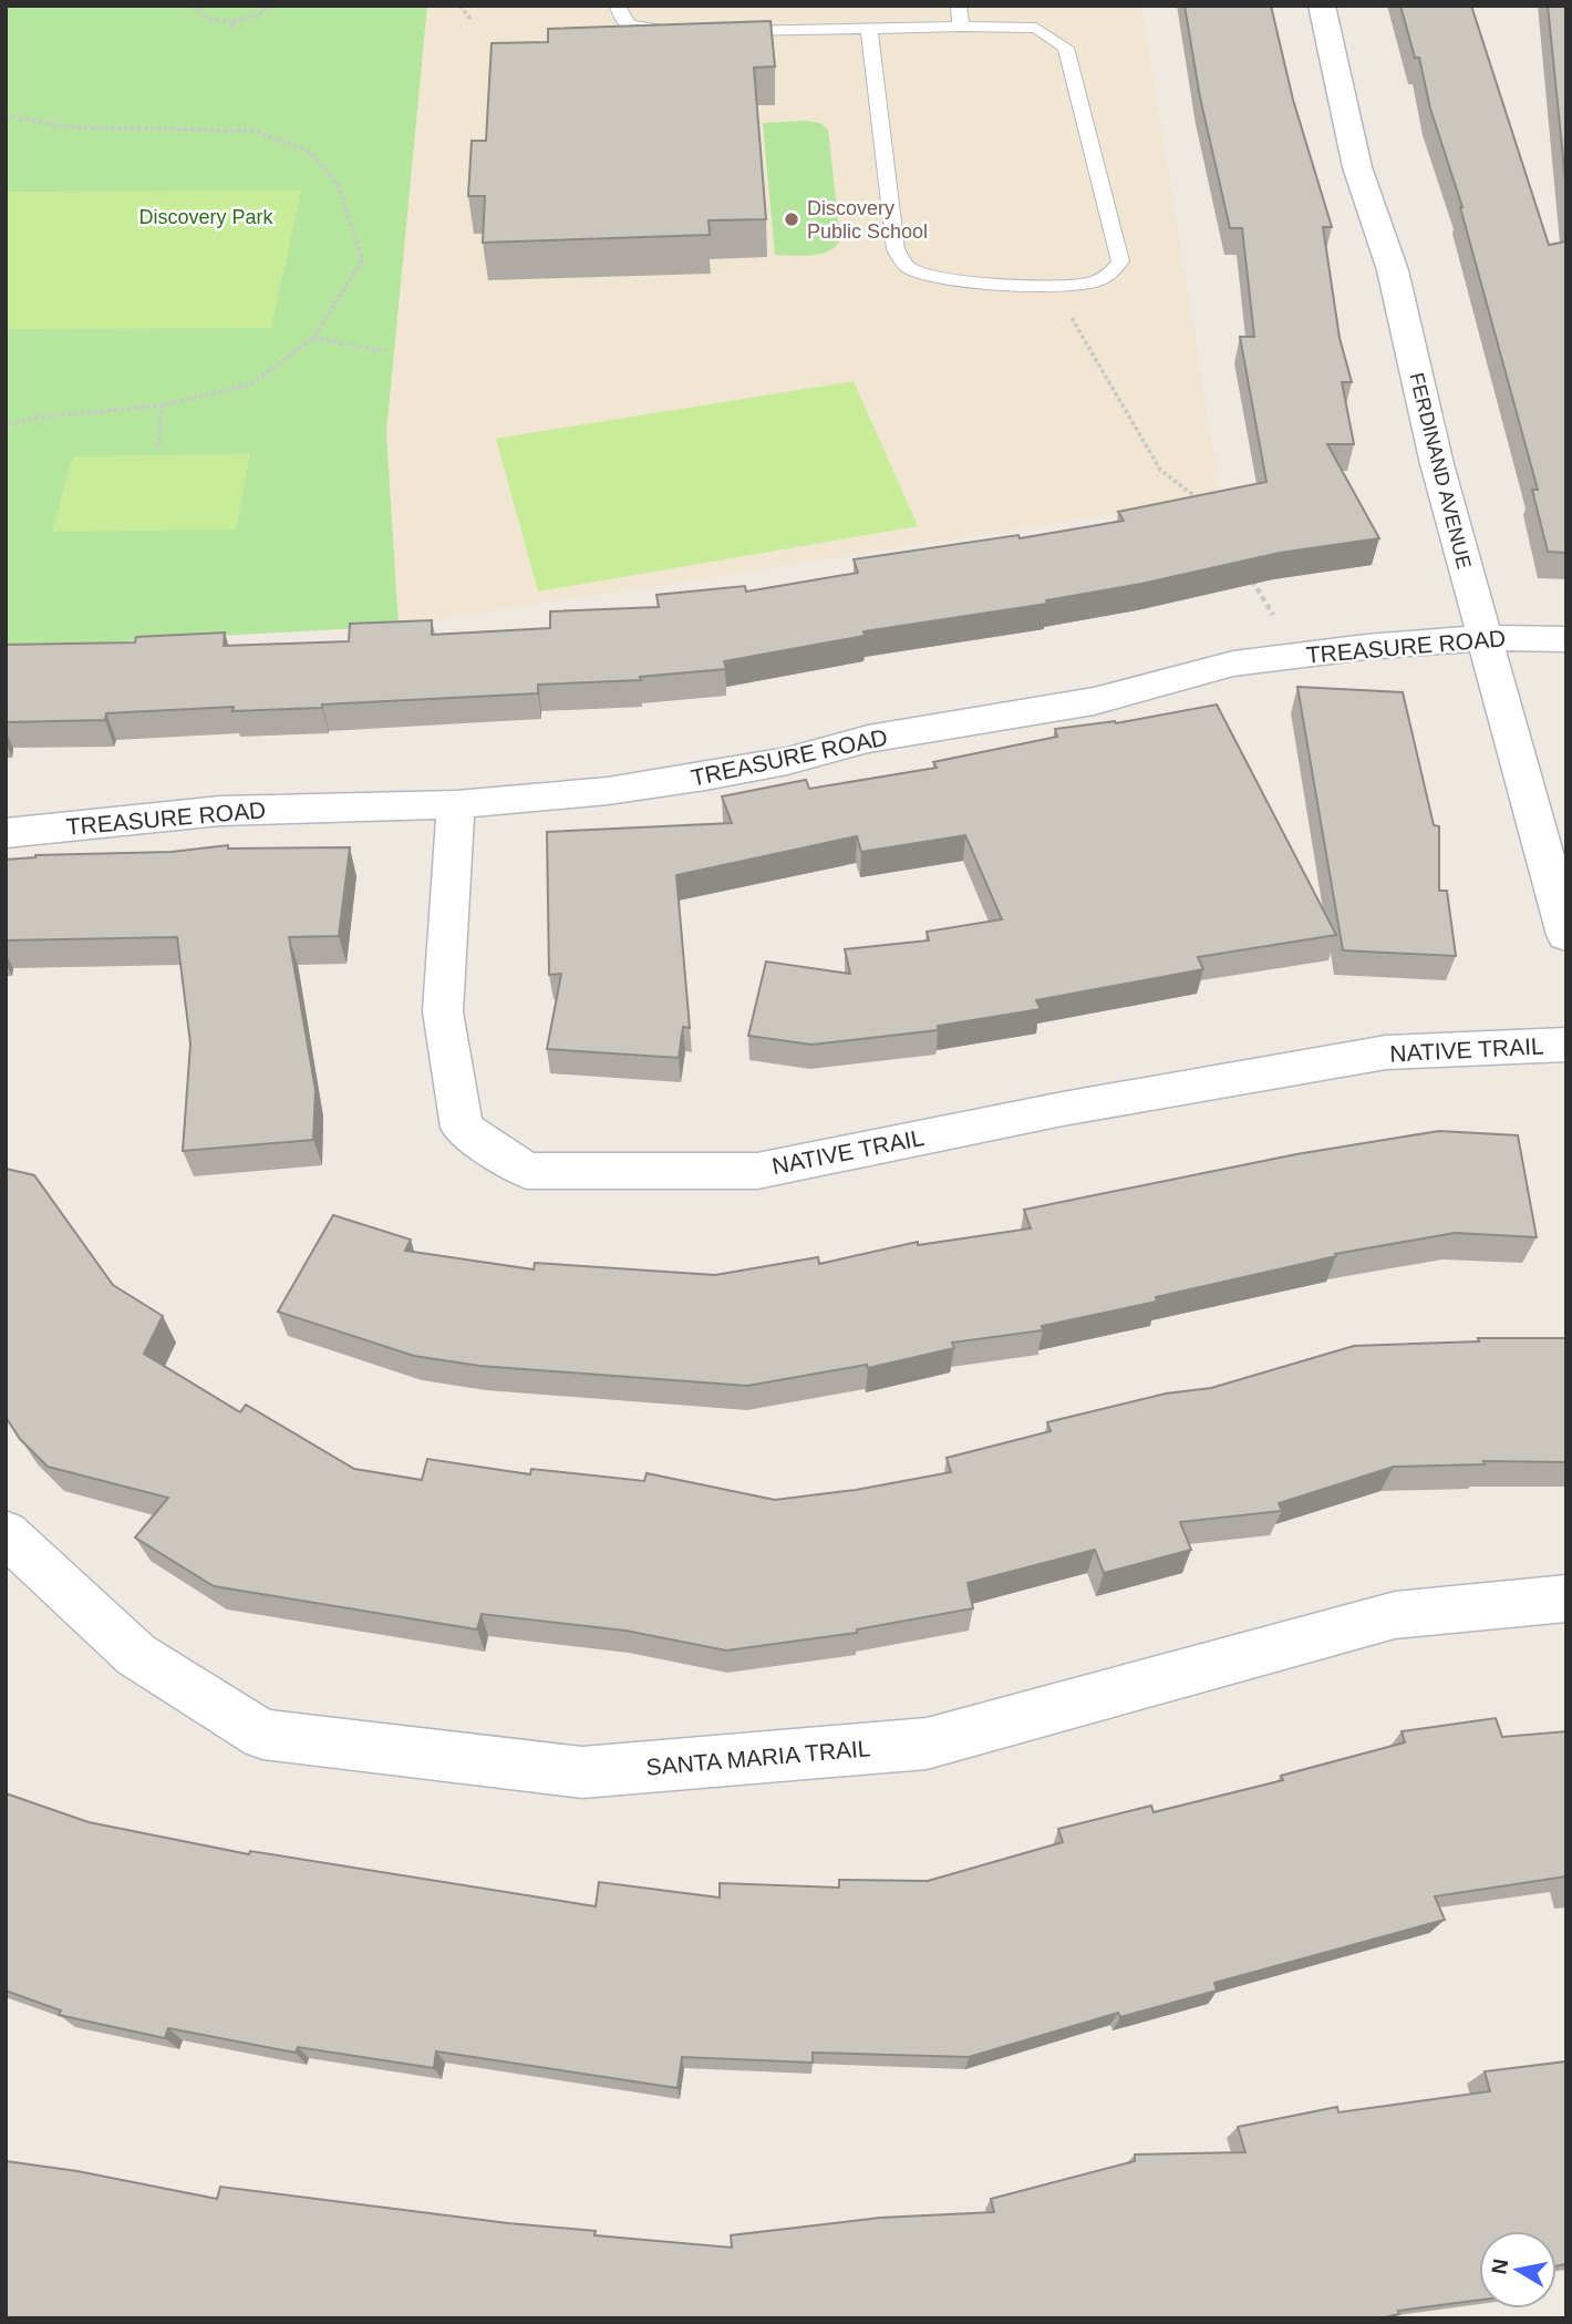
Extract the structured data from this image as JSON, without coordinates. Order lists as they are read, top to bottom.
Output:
{
  "streets": {
    "street": [
      "FERDINAND AVENUE",
      "TREASURE ROAD",
      "NATIVE TRAIL",
      "SANTA MARIA TRAIL"
    ]
  },
  "crossings": [
    ["FERDINAND AVENUE", "TREASURE ROAD"],
    ["TREASURE ROAD", "NATIVE TRAIL"]
  ],
  "parks": ["Discovery Park"],
  "places": ["Discovery Public School"],
  "north": "left"
}
